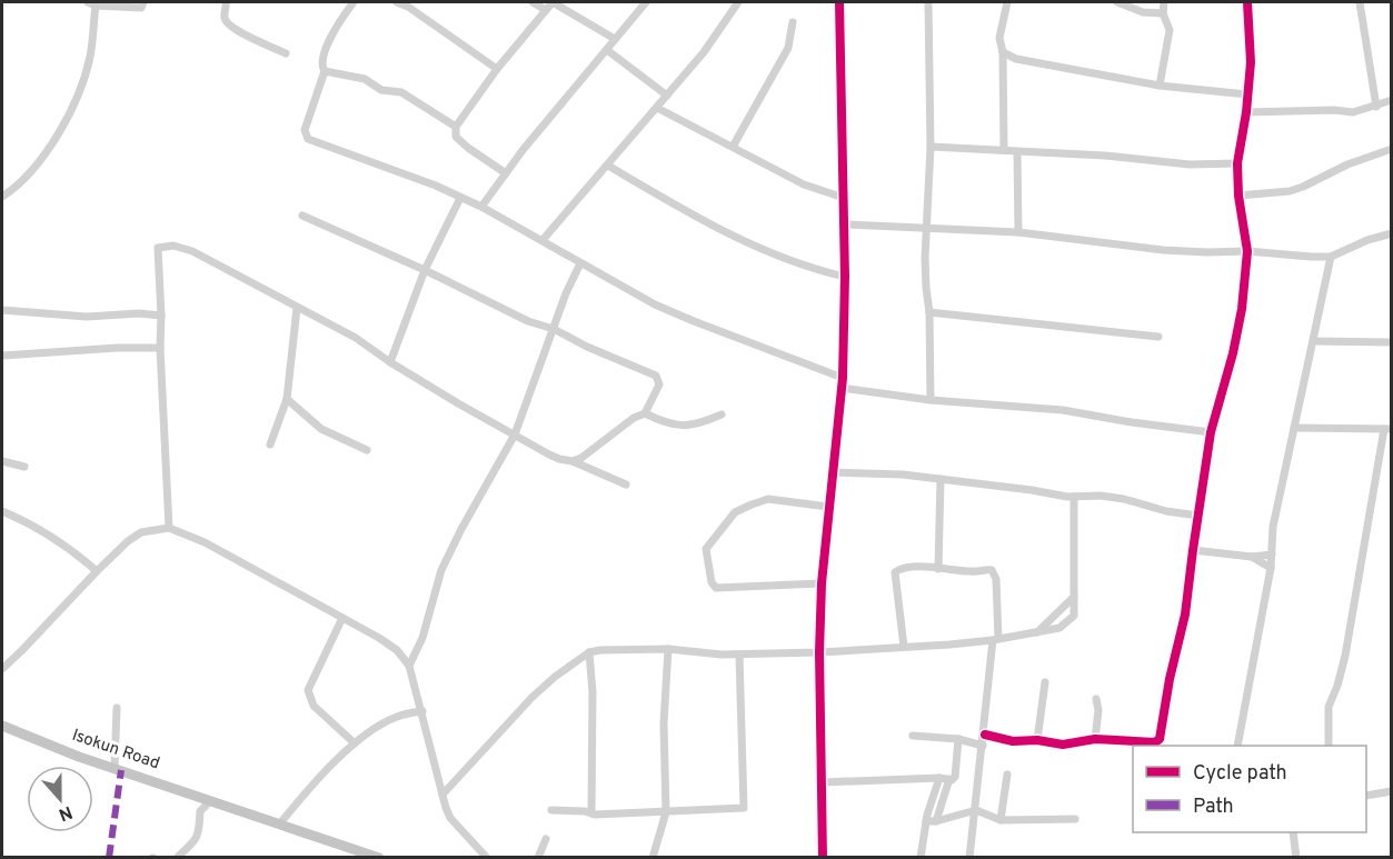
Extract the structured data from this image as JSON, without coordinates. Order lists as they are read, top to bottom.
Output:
{
  "streets": {
    "main road": ["Isokun Road"]
  },
  "legend": ["Cycle path", "Path"],
  "north": "bottom"
}
